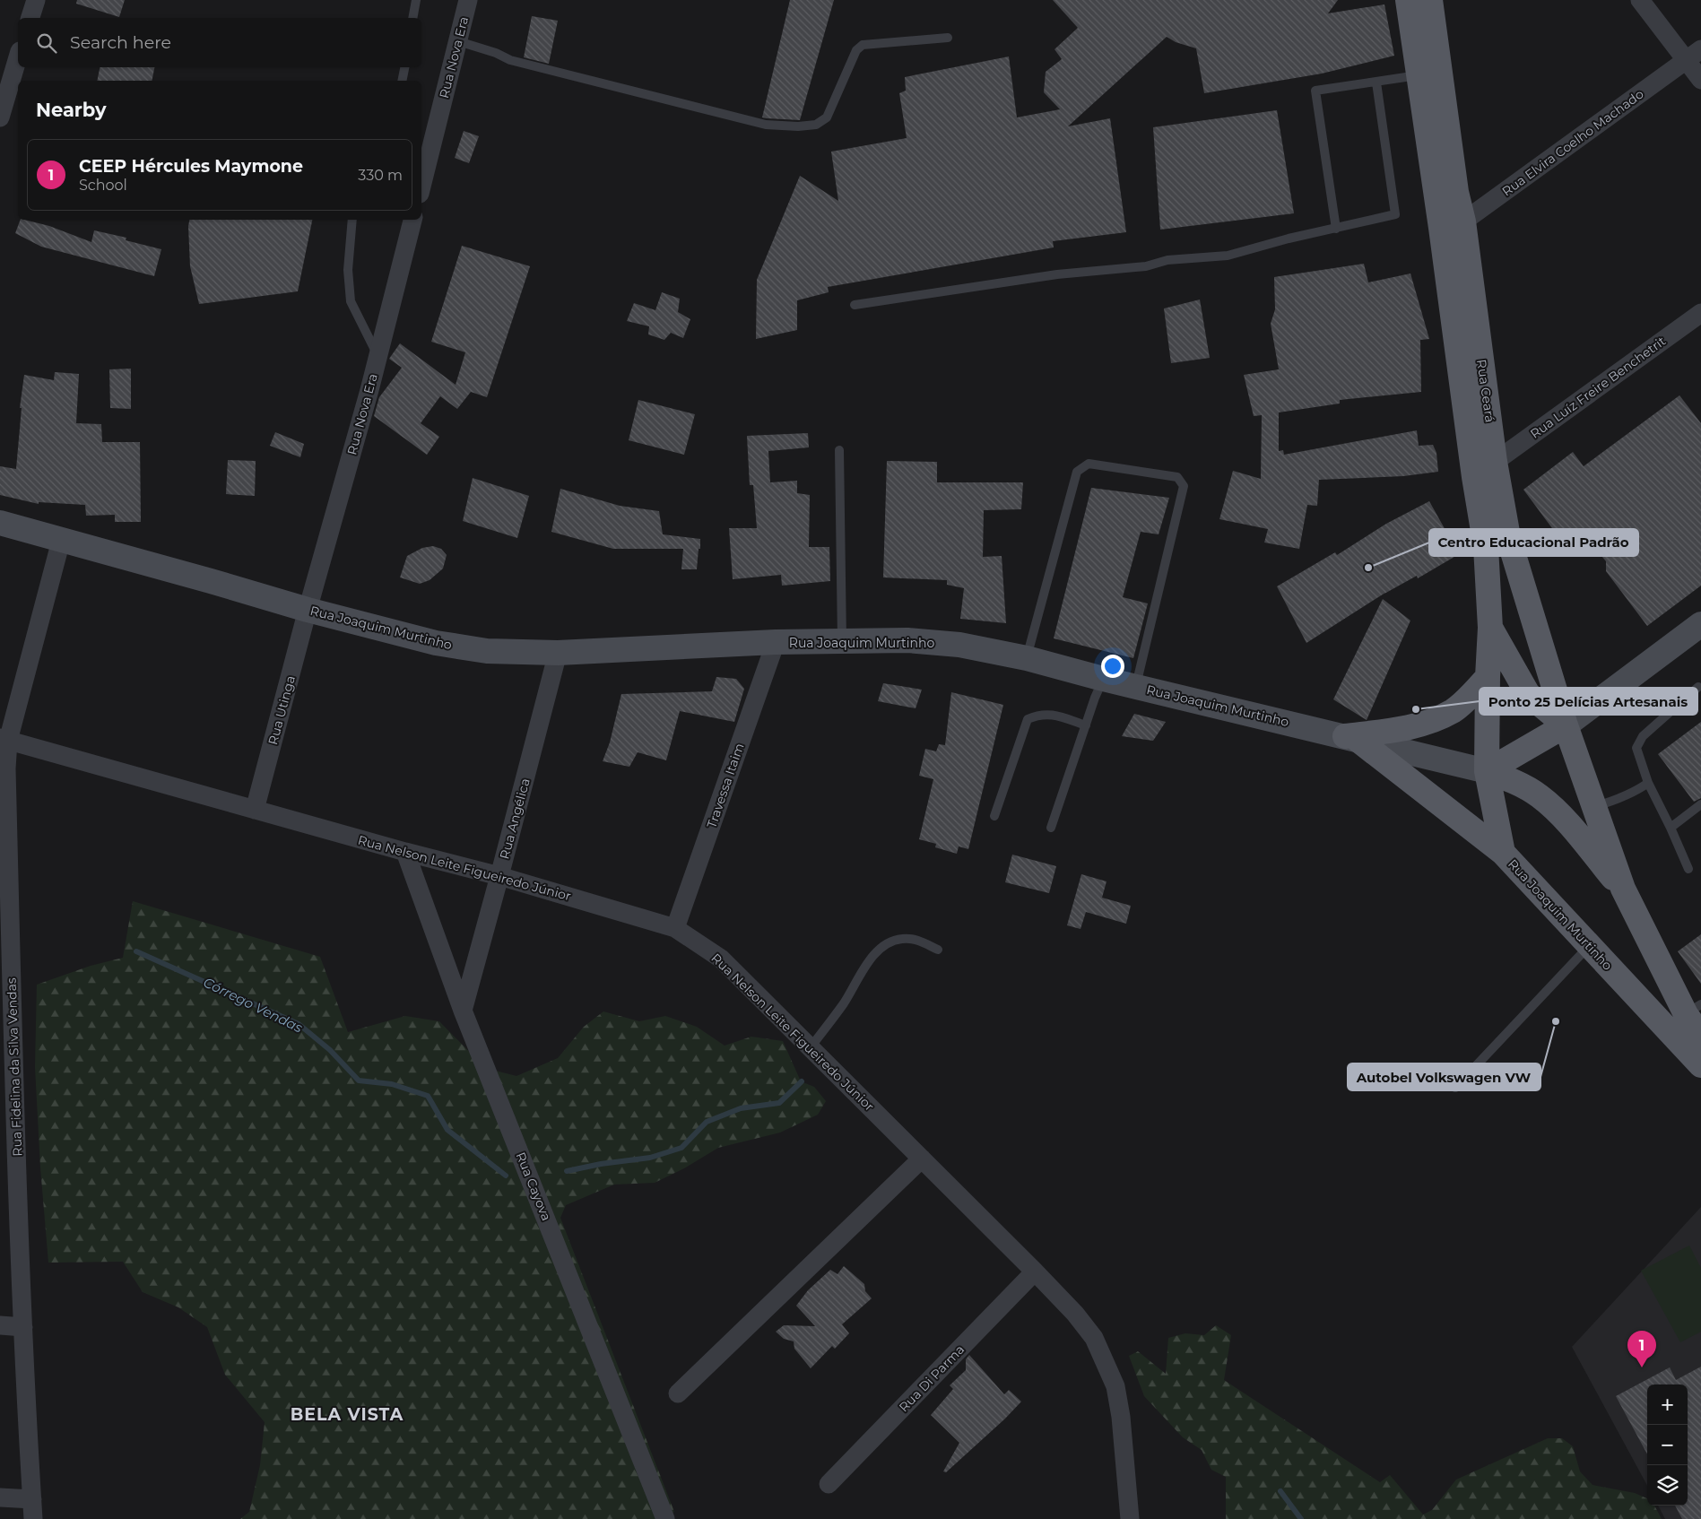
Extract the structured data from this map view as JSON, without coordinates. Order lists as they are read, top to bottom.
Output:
{
  "streets": {
    "main road": ["Rua Ceará", "Rua Joaquim Murtinho"],
    "street": [
      "Rua Nova Era",
      "Rua Elvira Coelho Machado",
      "Rua Luíz Freire Benchetrit",
      "Rua Utinga",
      "Travessa Itaim",
      "Rua Angélica",
      "Rua Nelson Leite Figueiredo Júnior",
      "Rua Fidelina da Silva Vendas",
      "Rua Cayova",
      "Rua Di Parma"
    ]
  },
  "crossings": [
    ["Rua Nova Era", "Rua Joaquim Murtinho"],
    ["Rua Nova Era", "Rua Utinga"],
    ["Rua Elvira Coelho Machado", "Rua Ceará"],
    ["Rua Luíz Freire Benchetrit", "Rua Ceará"],
    ["Rua Ceará", "Rua Joaquim Murtinho"],
    ["Rua Joaquim Murtinho", "Rua Utinga"],
    ["Rua Joaquim Murtinho", "Travessa Itaim"],
    ["Rua Joaquim Murtinho", "Rua Angélica"],
    ["Rua Joaquim Murtinho", "Rua Fidelina da Silva Vendas"],
    ["Rua Utinga", "Rua Nelson Leite Figueiredo Júnior"],
    ["Travessa Itaim", "Rua Nelson Leite Figueiredo Júnior"],
    ["Rua Angélica", "Rua Nelson Leite Figueiredo Júnior"],
    ["Rua Angélica", "Rua Cayova"],
    ["Rua Nelson Leite Figueiredo Júnior", "Rua Fidelina da Silva Vendas"],
    ["Rua Nelson Leite Figueiredo Júnior", "Rua Cayova"],
    ["Rua Nelson Leite Figueiredo Júnior", "Rua Di Parma"]
  ],
  "districts": ["BELA VISTA"],
  "water": ["Córrego Vendas"],
  "places": ["Centro Educacional Padrão", "Ponto 25 Delícias Artesanais", "Autobel Volkswagen VW"],
  "page": {
    "search": "Search here",
    "heading": "Nearby",
    "list": [
      {
        "mark": "1",
        "name": "CEEP Hércules Maymone",
        "note": "School",
        "value": "330 m"
      }
    ],
    "pins": "1",
    "map_buttons": ["+", "−"]
  }
}
